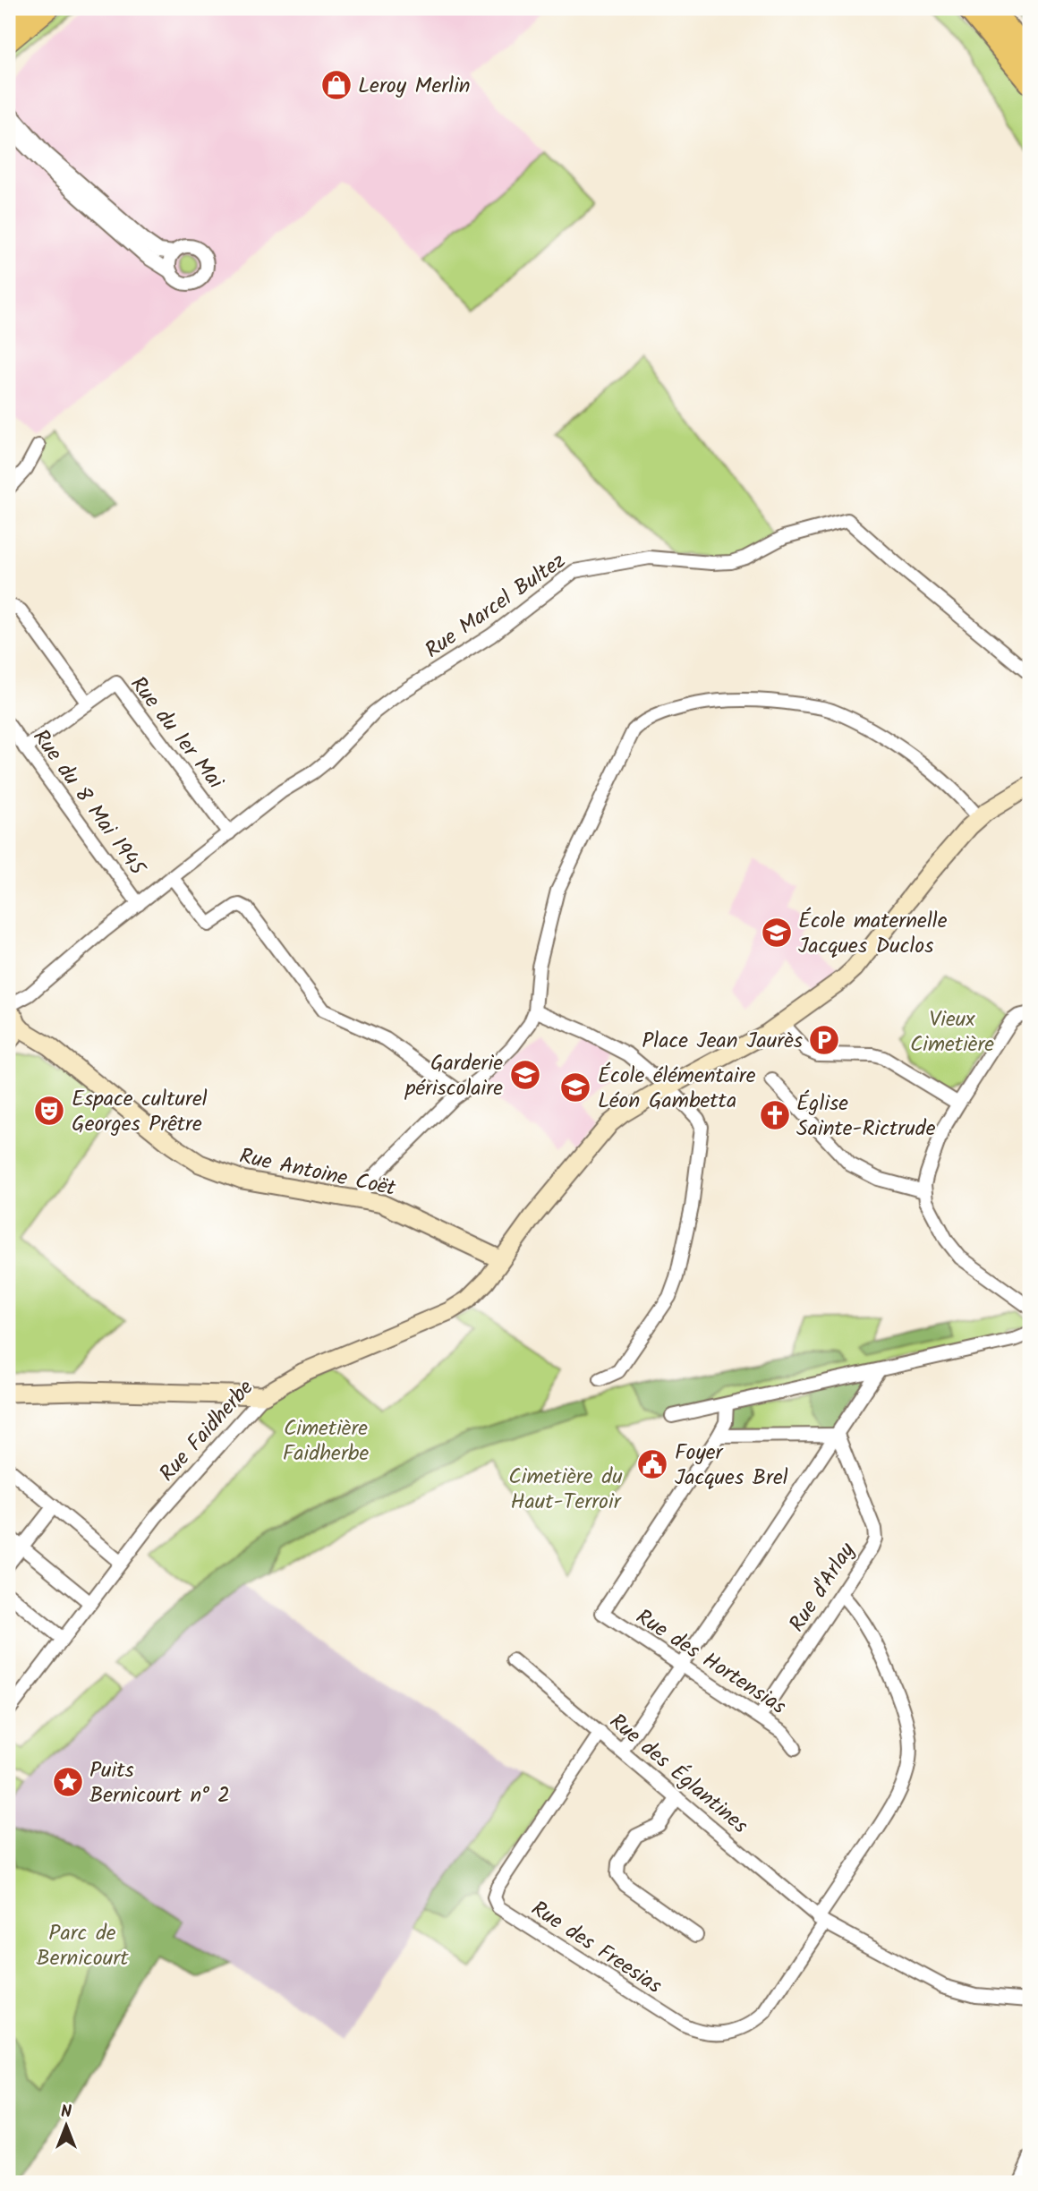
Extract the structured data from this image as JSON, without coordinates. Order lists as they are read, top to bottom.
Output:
{
  "streets": {
    "street": [
      "Rue Marcel Bultez",
      "Rue du 1er Mai",
      "Rue du 8 Mai 1945",
      "Rue Antoine Coët",
      "Rue Faidherbe",
      "Rue d'Arlay",
      "Rue des Hortensias",
      "Rue des Églantines",
      "Rue des Freesias"
    ]
  },
  "crossings": [
    ["Rue Marcel Bultez", "Rue du 1er Mai"],
    ["Rue Marcel Bultez", "Rue du 8 Mai 1945"],
    ["Rue Marcel Bultez", "Rue Antoine Coët"],
    ["Rue du 1er Mai", "Rue du 8 Mai 1945"],
    ["Rue Antoine Coët", "Rue Faidherbe"],
    ["Rue d'Arlay", "Rue des Hortensias"],
    ["Rue des Églantines", "Rue des Freesias"]
  ],
  "parks": [
    "Vieux Cimetière",
    "Cimetière Faidherbe",
    "Cimetière du Haut-Terroir",
    "Parc de Bernicourt"
  ],
  "places": {
    "shop": ["Leroy Merlin"],
    "school or university": ["École maternelle Jacques Duclos", "Garderie périscolaire", "École élémentaire Léon Gambetta"],
    "parking": ["Place Jean Jaurès"],
    "theatre": ["Espace culturel Georges Prêtre"],
    "church": ["Église Sainte-Rictrude"],
    "public building": ["Foyer Jacques Brel"],
    "place": ["Puits Bernicourt n° 2"]
  },
  "north": "top"
}
